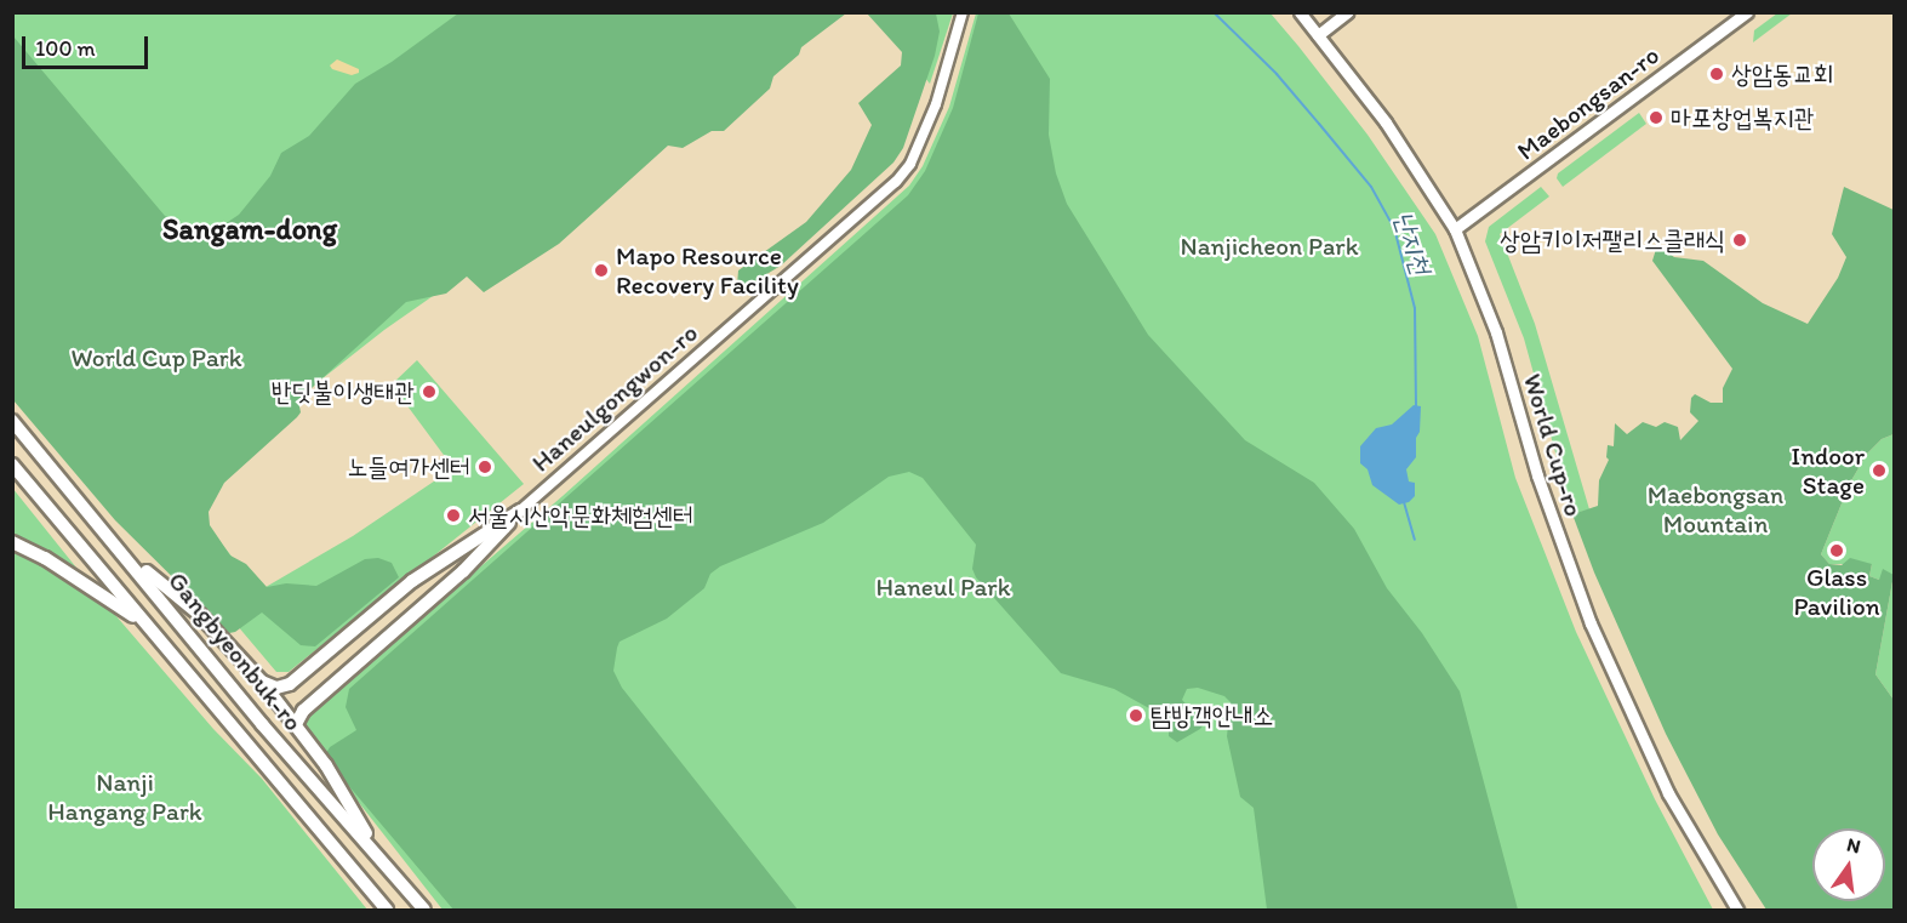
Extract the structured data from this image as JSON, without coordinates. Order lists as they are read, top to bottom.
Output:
{
  "streets": {
    "highway": ["Gangbyeonbuk-ro"],
    "main road": ["Maebongsan-ro", "World Cup-ro"],
    "street": ["Haneulgongwon-ro"]
  },
  "crossings": [
    ["Maebongsan-ro", "World Cup-ro"]
  ],
  "districts": ["Sangam-dong"],
  "water": ["난지천"],
  "parks": [
    "Nanjicheon Park",
    "World Cup Park",
    "Maebongsan Mountain",
    "Haneul Park",
    "Nanji Hangang Park"
  ],
  "places": [
    "상암동교회",
    "마포창업복지관",
    "상암키이저팰리스클래식",
    "Mapo Resource Recovery Facility",
    "반딧불이생태관",
    "노들여가센터",
    "Indoor Stage",
    "서울시산악문화체험센터",
    "Glass Pavilion",
    "탐방객안내소"
  ],
  "scale_bar": "100 m",
  "north": "top"
}
